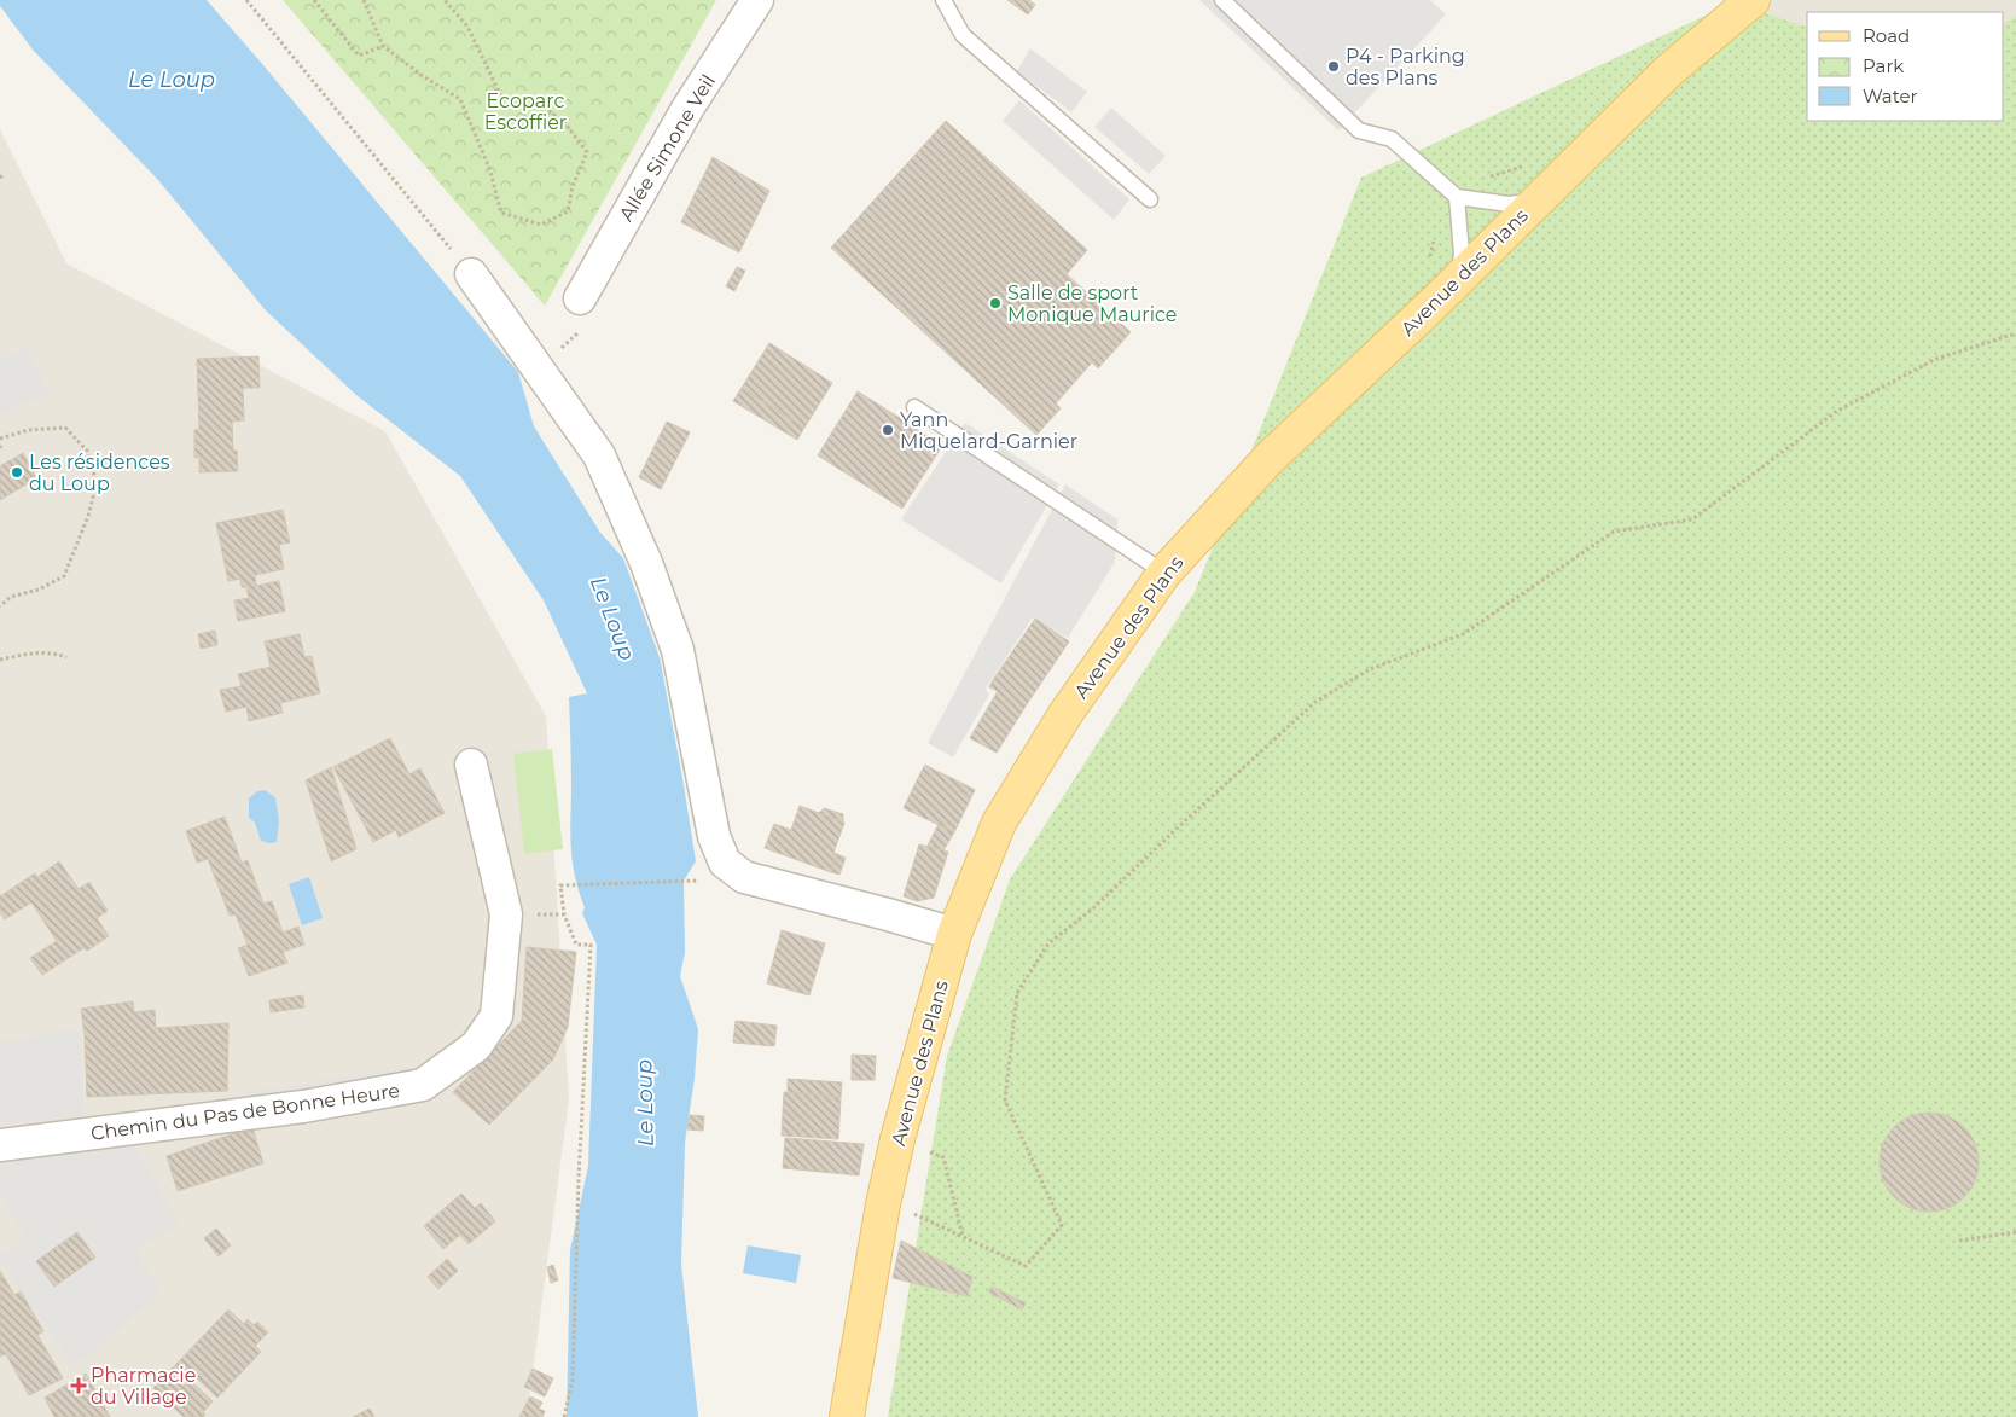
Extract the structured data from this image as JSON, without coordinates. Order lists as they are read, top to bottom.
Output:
{
  "streets": {
    "main road": ["Avenue des Plans"],
    "street": ["Allée Simone Veil", "Chemin du Pas de Bonne Heure"]
  },
  "water": ["Le Loup"],
  "parks": ["Ecoparc Escoffier"],
  "places": {
    "other": [
      "P4 - Parking des Plans",
      "Salle de sport Monique Maurice",
      "Yann Miquelard-Garnier",
      "Les résidences du Loup"
    ],
    "health": ["Pharmacie du Village"]
  },
  "legend": ["Road", "Park", "Water"]
}
